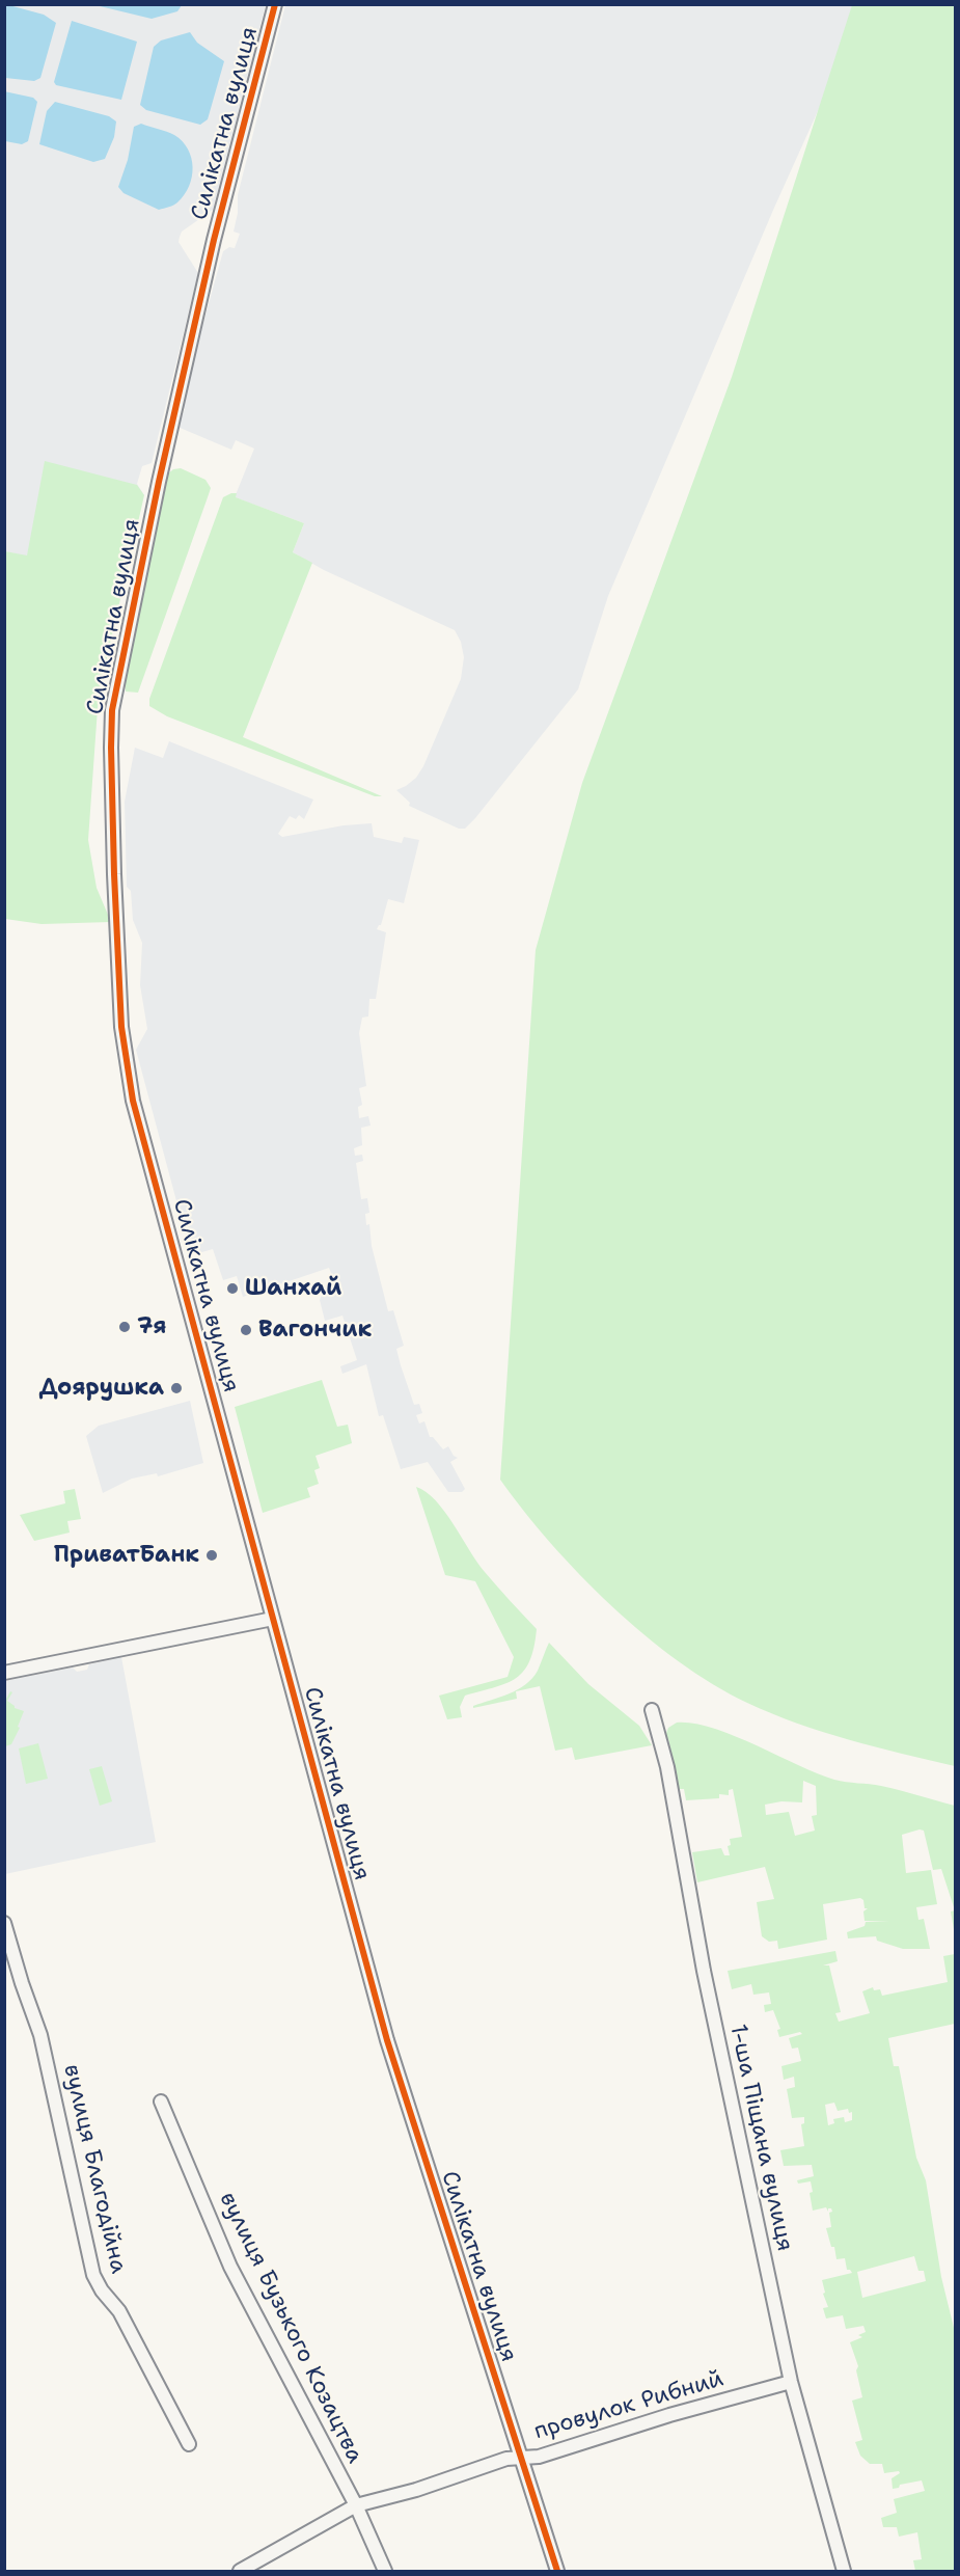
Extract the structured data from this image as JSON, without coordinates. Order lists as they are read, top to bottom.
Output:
{
  "streets": {
    "street": [
      "Силікатна вулиця",
      "1-ша Піщана вулиця",
      "вулиця Благодійна",
      "вулиця Бузького Козацтва",
      "провулок Рибний"
    ]
  },
  "crossings": [
    ["Силікатна вулиця", "провулок Рибний"],
    ["1-ша Піщана вулиця", "провулок Рибний"],
    ["вулиця Бузького Козацтва", "провулок Рибний"]
  ],
  "places": [
    "Шанхай",
    "7я",
    "Вагончик",
    "Доярушка",
    "ПриватБанк"
  ]
}
